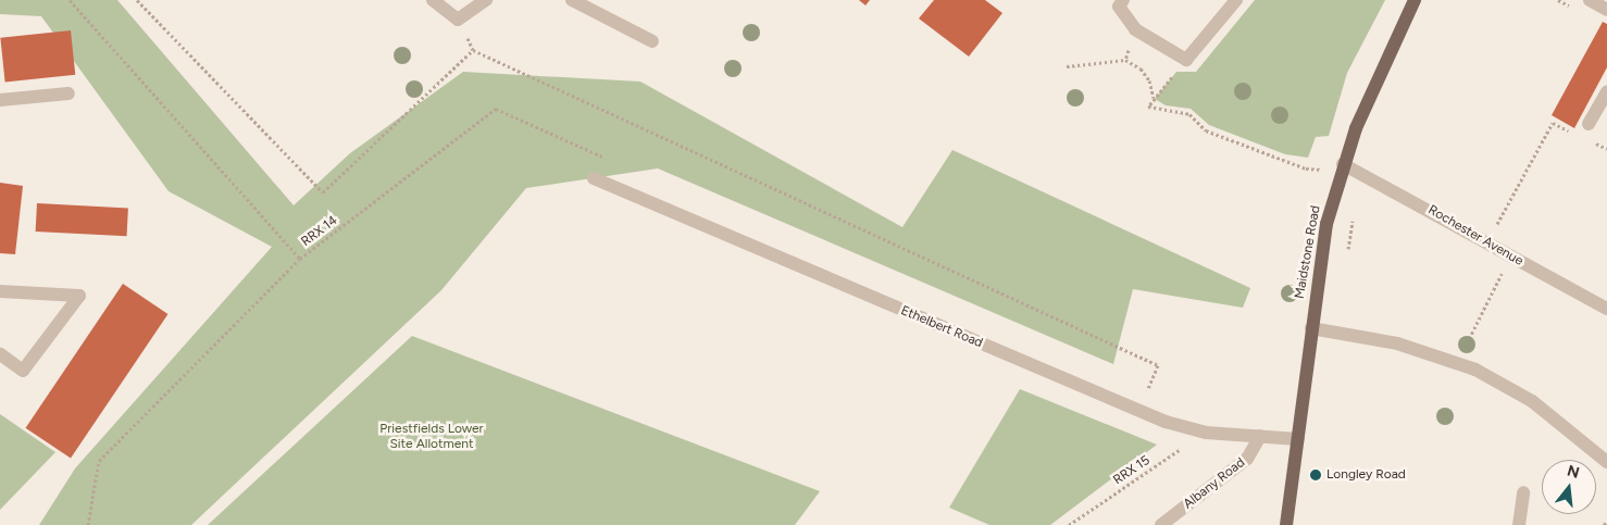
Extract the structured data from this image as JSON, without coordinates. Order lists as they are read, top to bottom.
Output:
{
  "streets": {
    "main road": ["Maidstone Road"],
    "street": ["Rochester Avenue", "Ethelbert Road", "Albany Road"],
    "path": ["RRX 14", "RRX 15"]
  },
  "crossings": [
    ["Rochester Avenue", "Maidstone Road"],
    ["Maidstone Road", "Ethelbert Road"],
    ["Ethelbert Road", "RRX 15"],
    ["Ethelbert Road", "Albany Road"]
  ],
  "parks": ["Priestfields Lower Site Allotment"],
  "places": ["Longley Road"],
  "north": "top"
}
